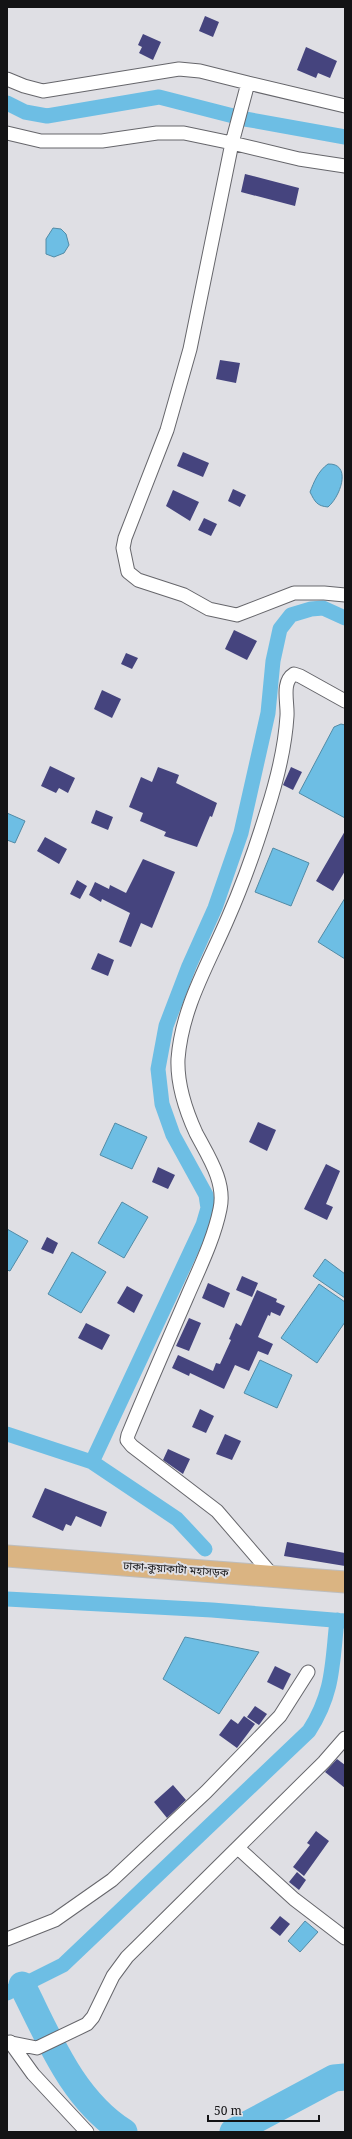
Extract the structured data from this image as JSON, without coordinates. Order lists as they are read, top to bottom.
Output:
{
  "streets": {
    "main road": ["ঢাকা-কুয়াকাটা মহাসড়ক"]
  },
  "scale_bar": "50 m"
}
